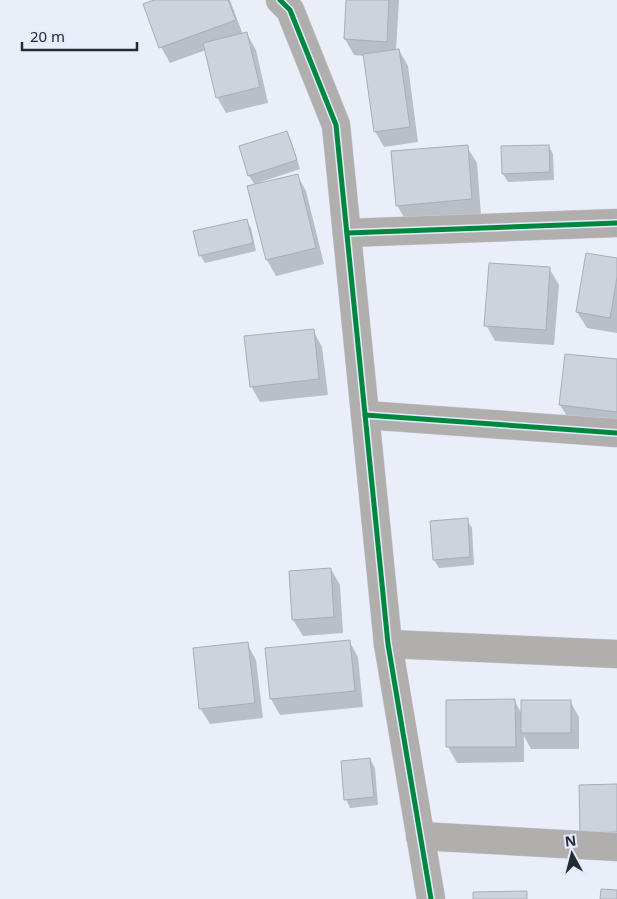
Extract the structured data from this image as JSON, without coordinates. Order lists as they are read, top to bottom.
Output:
{
  "scale_bar": "20 m",
  "north": "top"
}
